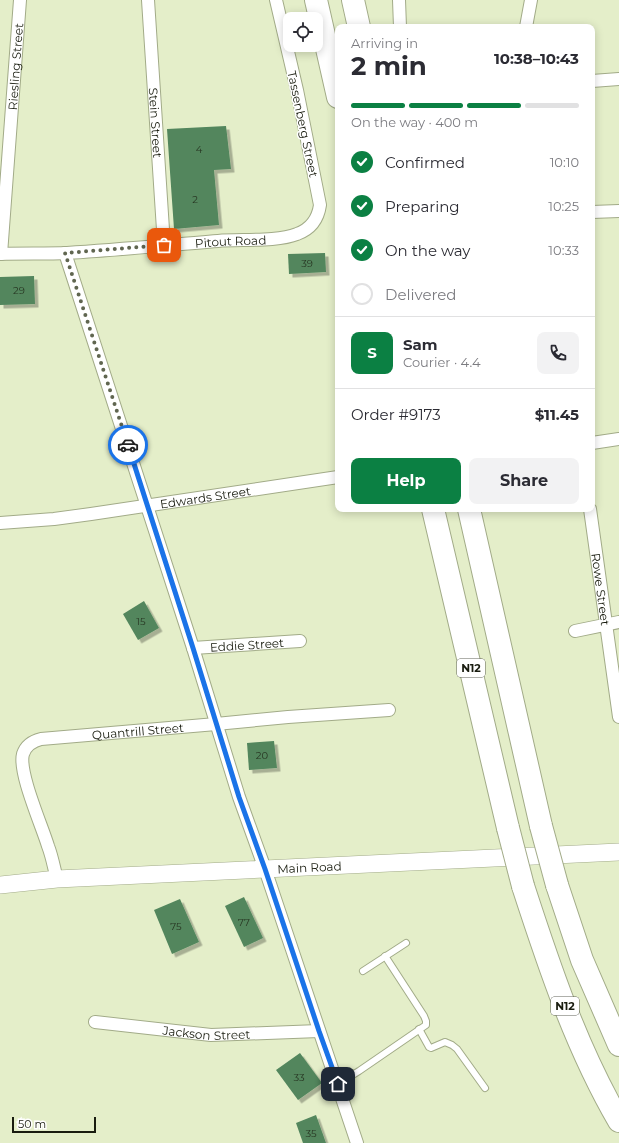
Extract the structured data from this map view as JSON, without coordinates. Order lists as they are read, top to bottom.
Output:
{
  "streets": {
    "highway": ["N12"],
    "street": [
      "Riesling Street",
      "Stein Street",
      "Tassenberg Street",
      "Pitout Road",
      "Edwards Street",
      "Rowe Street",
      "Eddie Street",
      "Quantrill Street",
      "Main Road",
      "Jackson Street"
    ]
  },
  "crossings": [
    ["Riesling Street", "Pitout Road"],
    ["Stein Street", "Pitout Road"],
    ["Tassenberg Street", "Pitout Road"],
    ["Quantrill Street", "Main Road"]
  ],
  "house_numbers": [
    "4",
    "2",
    "39",
    "29",
    "15",
    "20",
    "77",
    "75",
    "33",
    "35"
  ],
  "scale_bar": "50 m",
  "page": {
    "heading": ["2 min", "Arriving in", "10:38–10:43"],
    "panel": [
      "Sam",
      "Courier · 4.4",
      "Order #9173",
      "$11.45"
    ],
    "bar": "On the way · 400 m",
    "list": [
      ["Confirmed", "10:10"],
      ["Preparing", "10:25"],
      ["On the way", "10:33"],
      "Delivered"
    ],
    "round": "S",
    "buttons": ["Help", "Share"],
    "scale": "50 m"
  }
}
